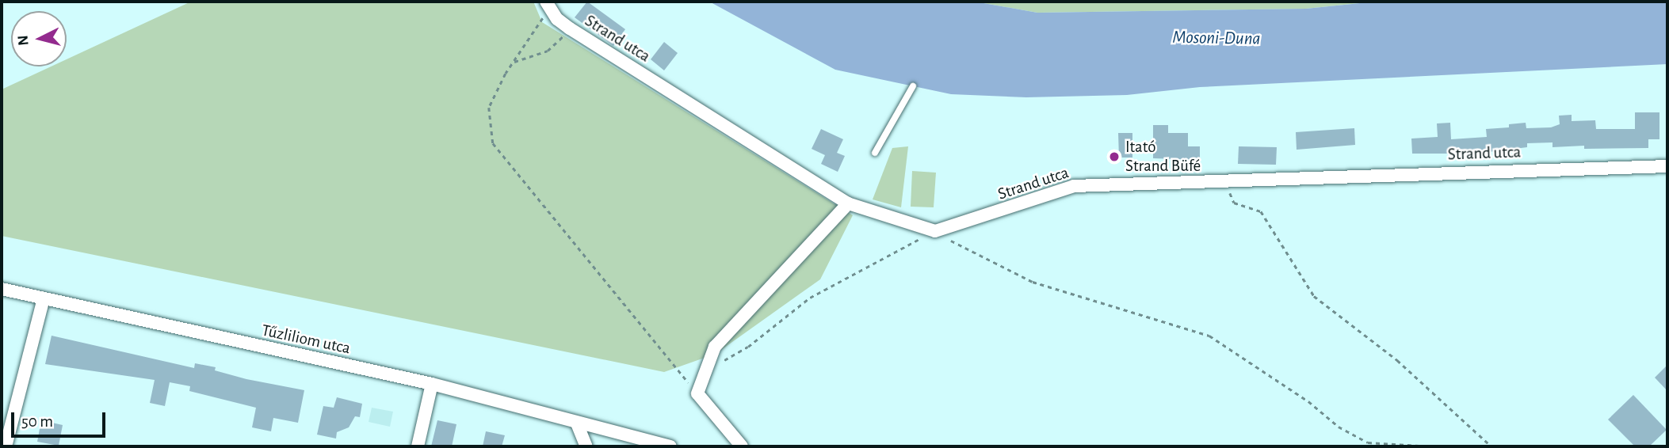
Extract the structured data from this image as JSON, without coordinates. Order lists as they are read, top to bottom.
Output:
{
  "streets": {
    "street": ["Strand utca", "Tűzliliom utca"]
  },
  "water": ["Mosoni-Duna"],
  "places": ["Itató Strand Büfé"],
  "scale_bar": "50 m",
  "north": "left"
}
